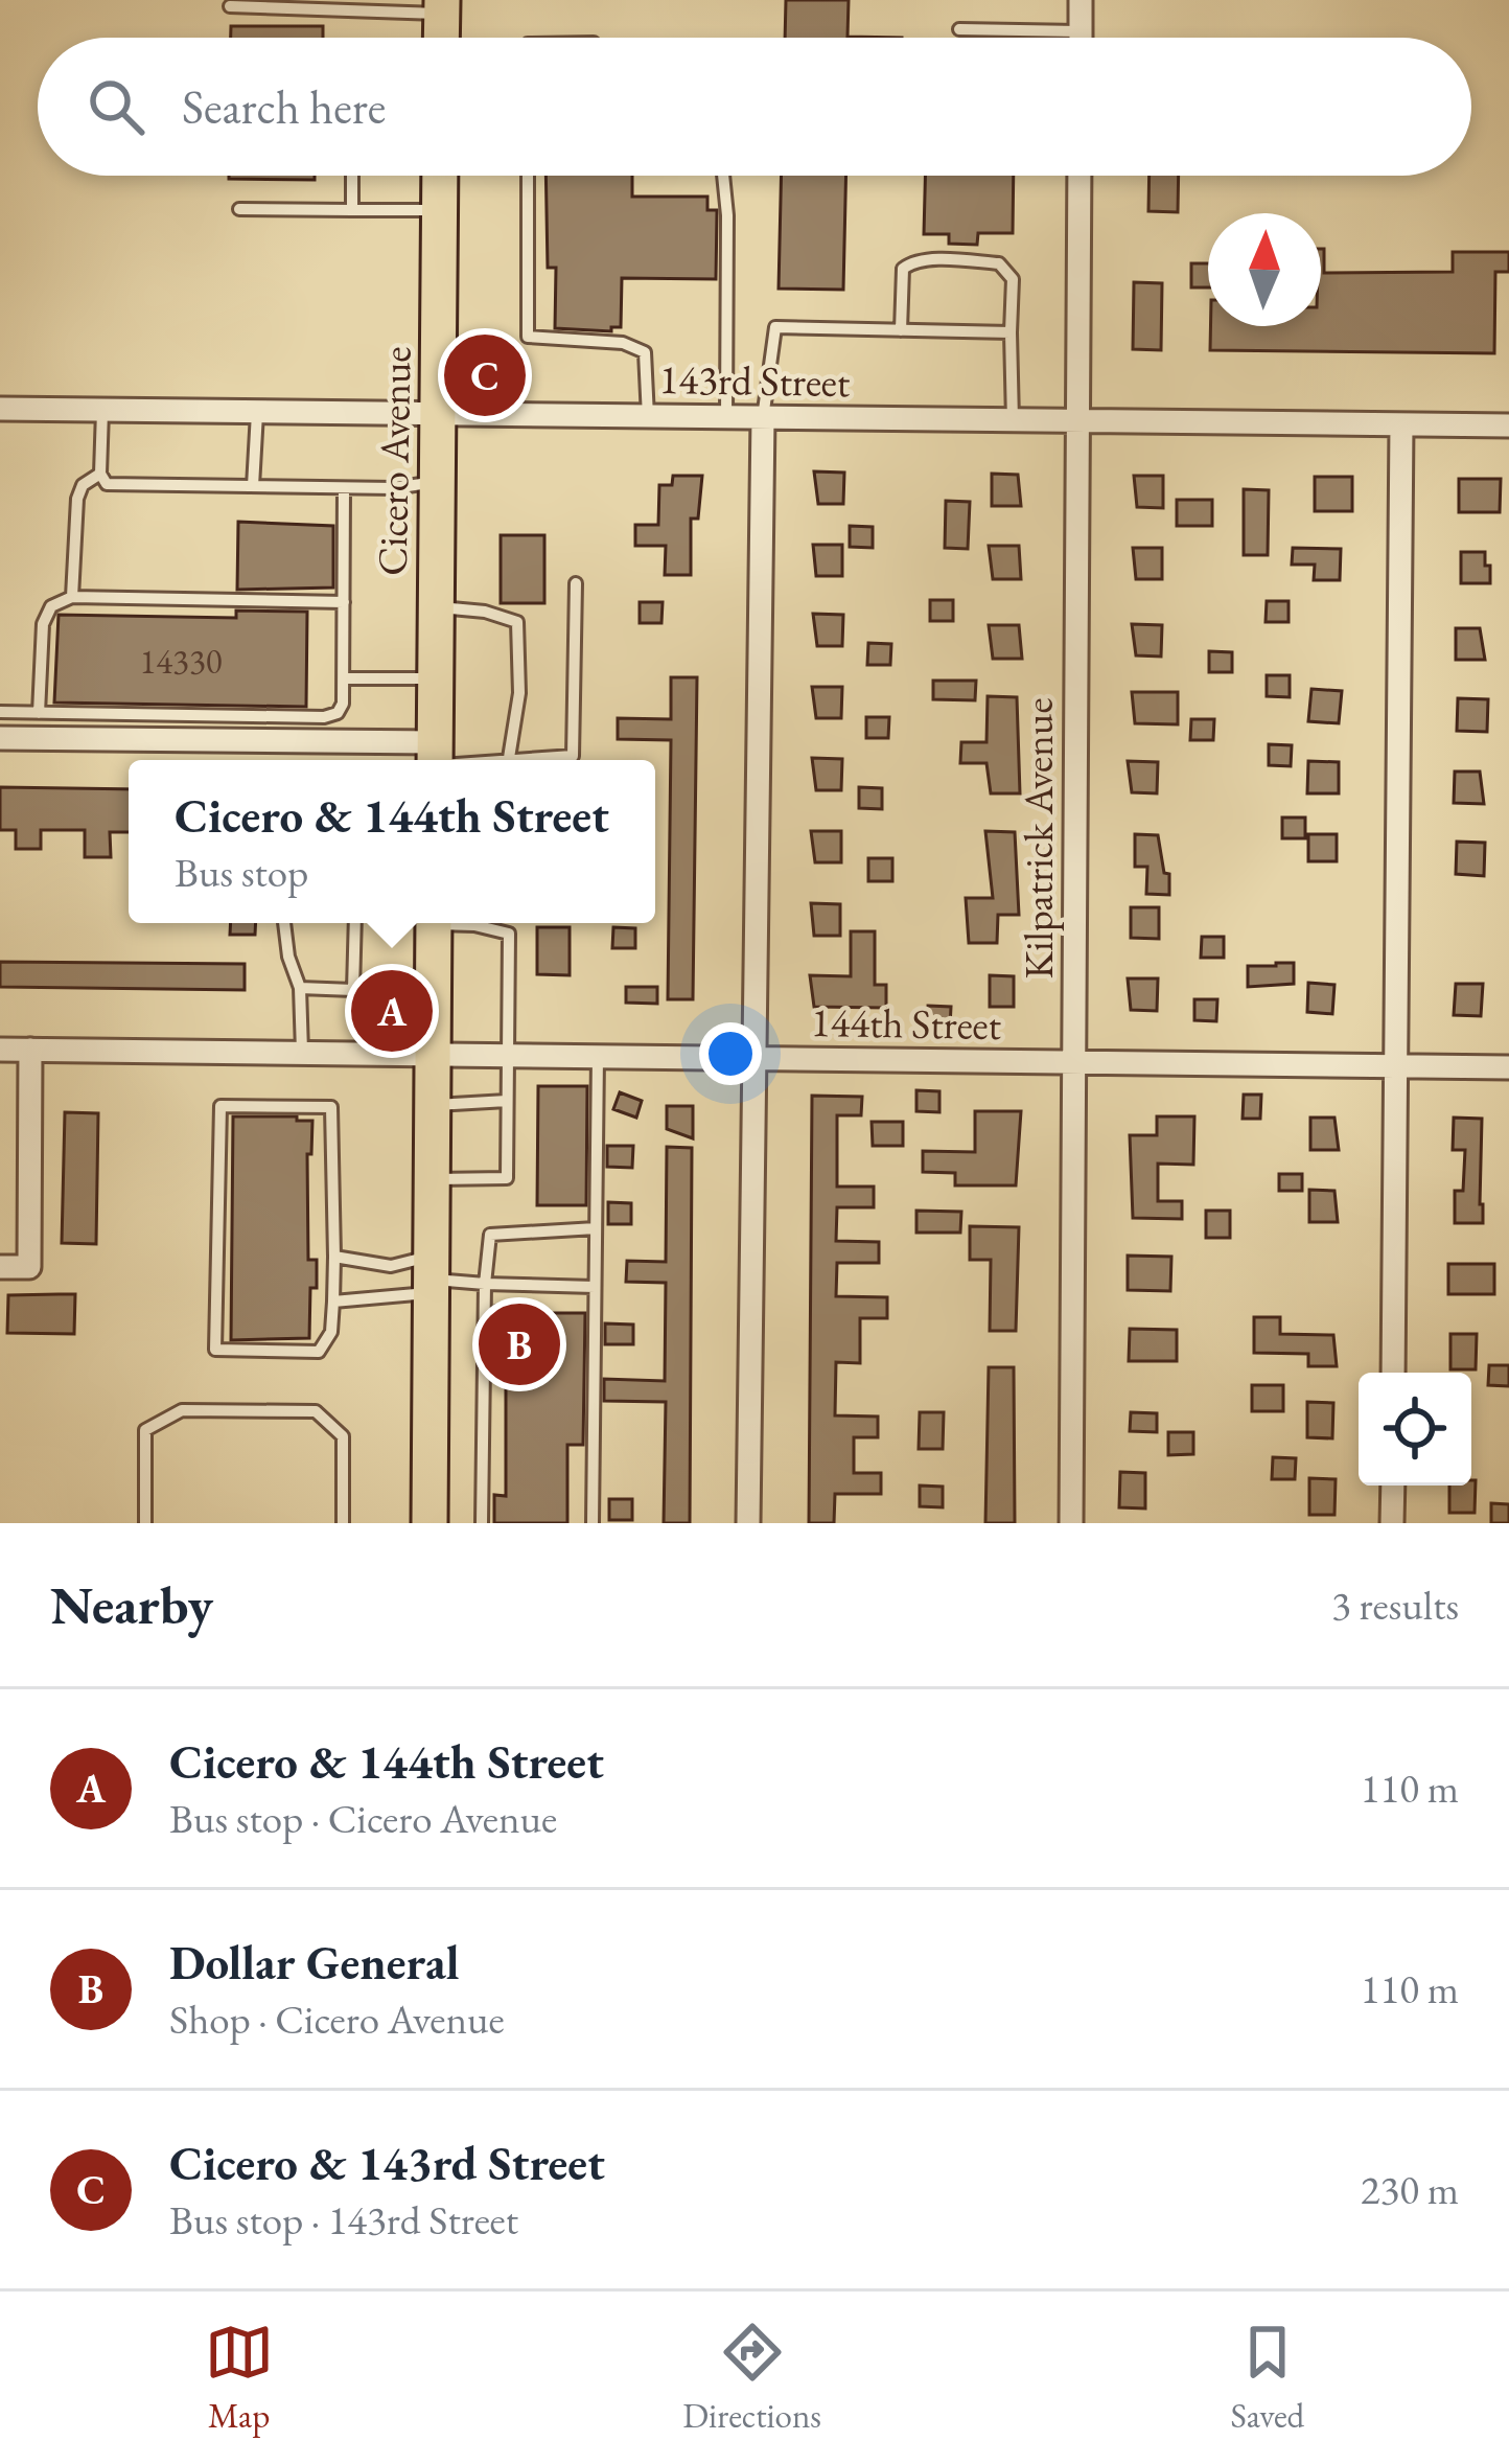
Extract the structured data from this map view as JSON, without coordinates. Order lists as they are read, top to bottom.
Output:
{
  "streets": {
    "main road": ["Cicero Avenue"],
    "street": ["143rd Street", "Kilpatrick Avenue", "144th Street"]
  },
  "crossings": [
    ["143rd Street", "Cicero Avenue"],
    ["143rd Street", "Kilpatrick Avenue"],
    ["Kilpatrick Avenue", "144th Street"]
  ],
  "house_numbers": ["14330"],
  "north": "top",
  "page": {
    "search": "Search here",
    "pins": ["C", "A", "B"],
    "popup": ["Cicero & 144th Street", "Bus stop"],
    "heading": ["Nearby", "3 results"],
    "list": [
      {
        "mark": "A",
        "name": "Cicero & 144th Street",
        "note": "Bus stop · Cicero Avenue",
        "value": "110 m"
      },
      {
        "mark": "B",
        "name": "Dollar General",
        "note": "Shop · Cicero Avenue",
        "value": "110 m"
      },
      {
        "mark": "C",
        "name": "Cicero & 143rd Street",
        "note": "Bus stop · 143rd Street",
        "value": "230 m"
      }
    ],
    "nav": ["Map", "Directions", "Saved"]
  }
}
